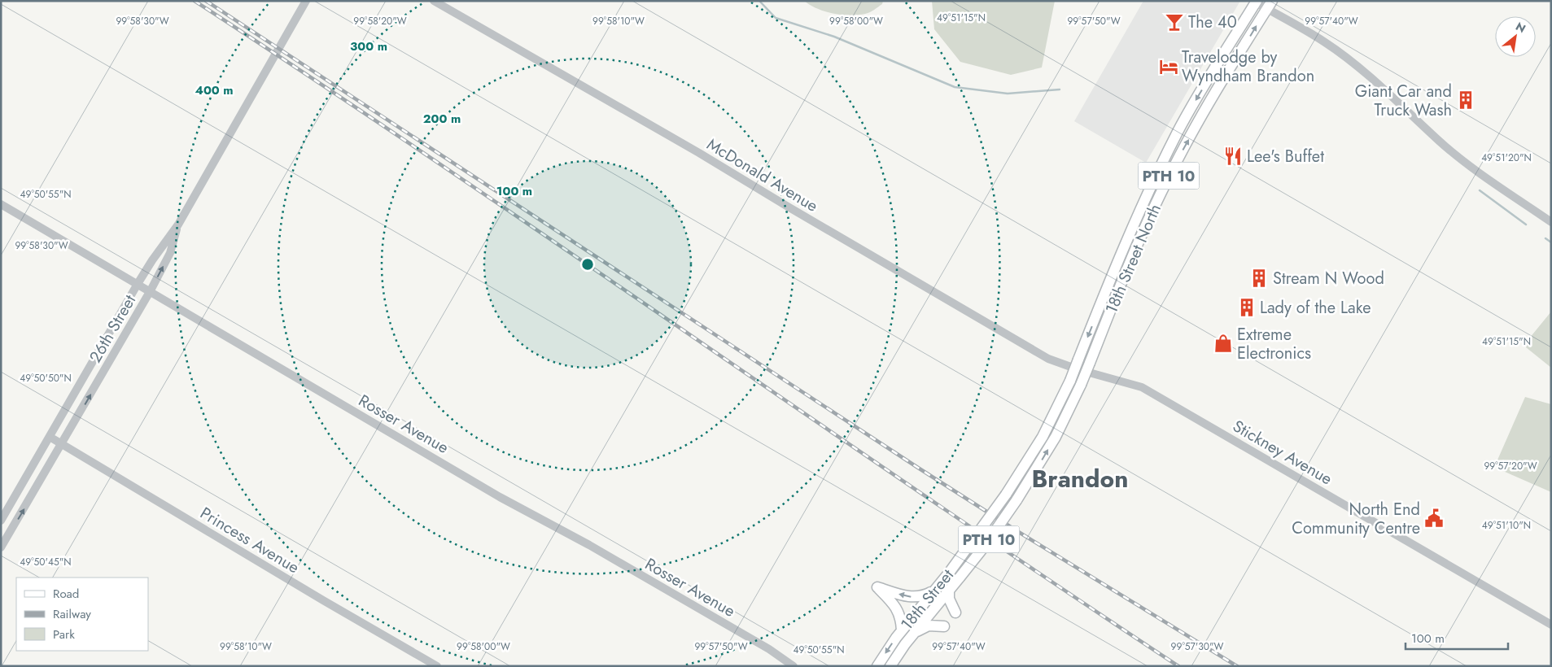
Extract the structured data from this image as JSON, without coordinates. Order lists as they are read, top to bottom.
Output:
{
  "streets": {
    "main road": ["PTH 10", "18th Street North", "18th Street"],
    "street": [
      "McDonald Avenue",
      "26th Street",
      "Rosser Avenue",
      "Stickney Avenue",
      "Princess Avenue"
    ]
  },
  "crossings": [
    ["McDonald Avenue", "18th Street North"],
    ["McDonald Avenue", "Stickney Avenue"],
    ["18th Street North", "Stickney Avenue"],
    ["18th Street North", "18th Street"],
    ["26th Street", "Rosser Avenue"],
    ["26th Street", "Princess Avenue"]
  ],
  "districts": ["Brandon"],
  "places": {
    "bar": ["The 40"],
    "hotel": ["Travelodge by Wyndham Brandon"],
    "building": ["Giant Car and Truck Wash", "Stream N Wood", "Lady of the Lake"],
    "restaurant": ["Lee's Buffet"],
    "shop": ["Extreme Electronics"],
    "public building": ["North End Community Centre"]
  },
  "legend": ["Road", "Railway", "Park"],
  "scale_bar": "100 m",
  "north": "top right",
  "coordinates": [
    "49°51'15\"N",
    "99°58'30\"W",
    "99°58'20\"W",
    "99°58'10\"W",
    "99°58'00\"W",
    "99°57'50\"W",
    "99°57'40\"W",
    "49°51'20\"N",
    "49°50'55\"N",
    "49°50'50\"N",
    "99°57'20\"W",
    "49°51'10\"N",
    "49°50'45\"N",
    "99°57'30\"W"
  ],
  "rings": [
    "300 m",
    "400 m",
    "200 m",
    "100 m"
  ]
}
